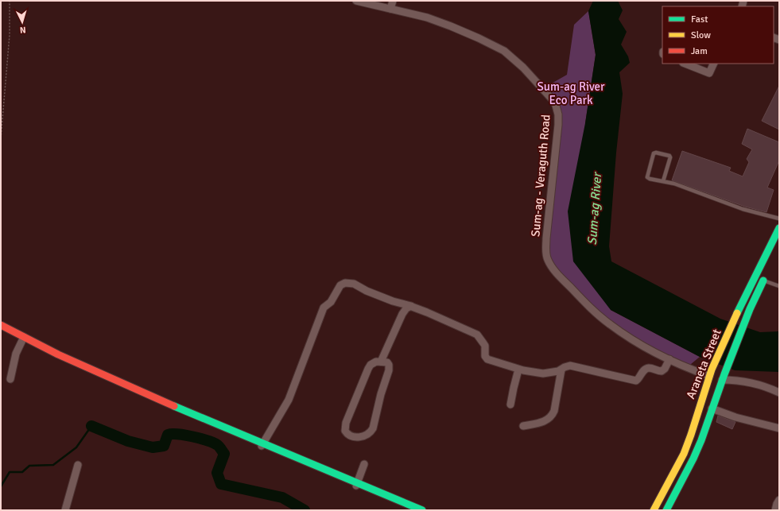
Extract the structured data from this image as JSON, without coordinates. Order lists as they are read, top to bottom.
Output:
{
  "streets": {
    "highway": ["Araneta Street"],
    "street": ["Sum-ag - Veraguth Road"]
  },
  "crossings": [
    ["Sum-ag - Veraguth Road", "Araneta Street"]
  ],
  "water": ["Sum-ag River"],
  "parks": ["Sum-ag River Eco Park"],
  "legend": ["Fast", "Slow", "Jam"],
  "north": "bottom"
}
